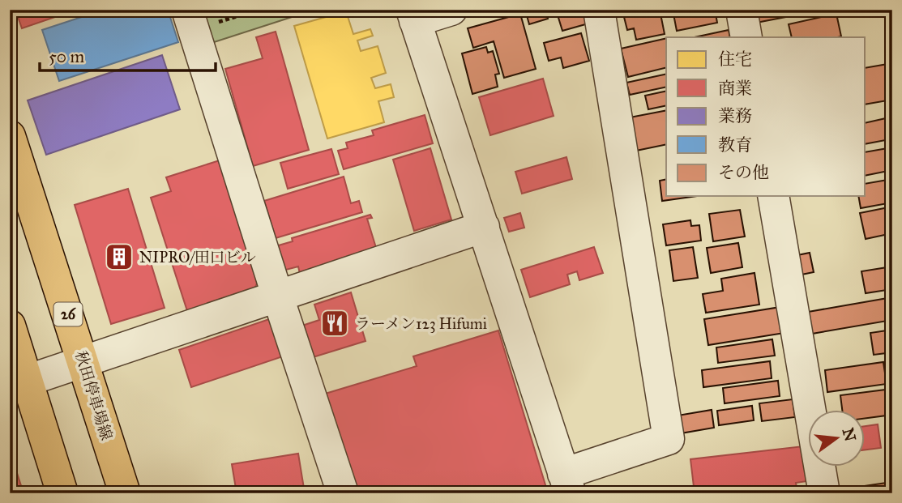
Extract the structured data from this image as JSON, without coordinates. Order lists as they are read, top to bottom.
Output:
{
  "streets": {
    "main road": ["26", "秋田停車場線"]
  },
  "places": {
    "building": ["NIPRO/田口ビル"],
    "restaurant": ["ラーメン123 Hifumi"]
  },
  "legend": [
    "住宅",
    "商業",
    "業務",
    "教育",
    "その他"
  ],
  "scale_bar": "50 m",
  "north": "right"
}
